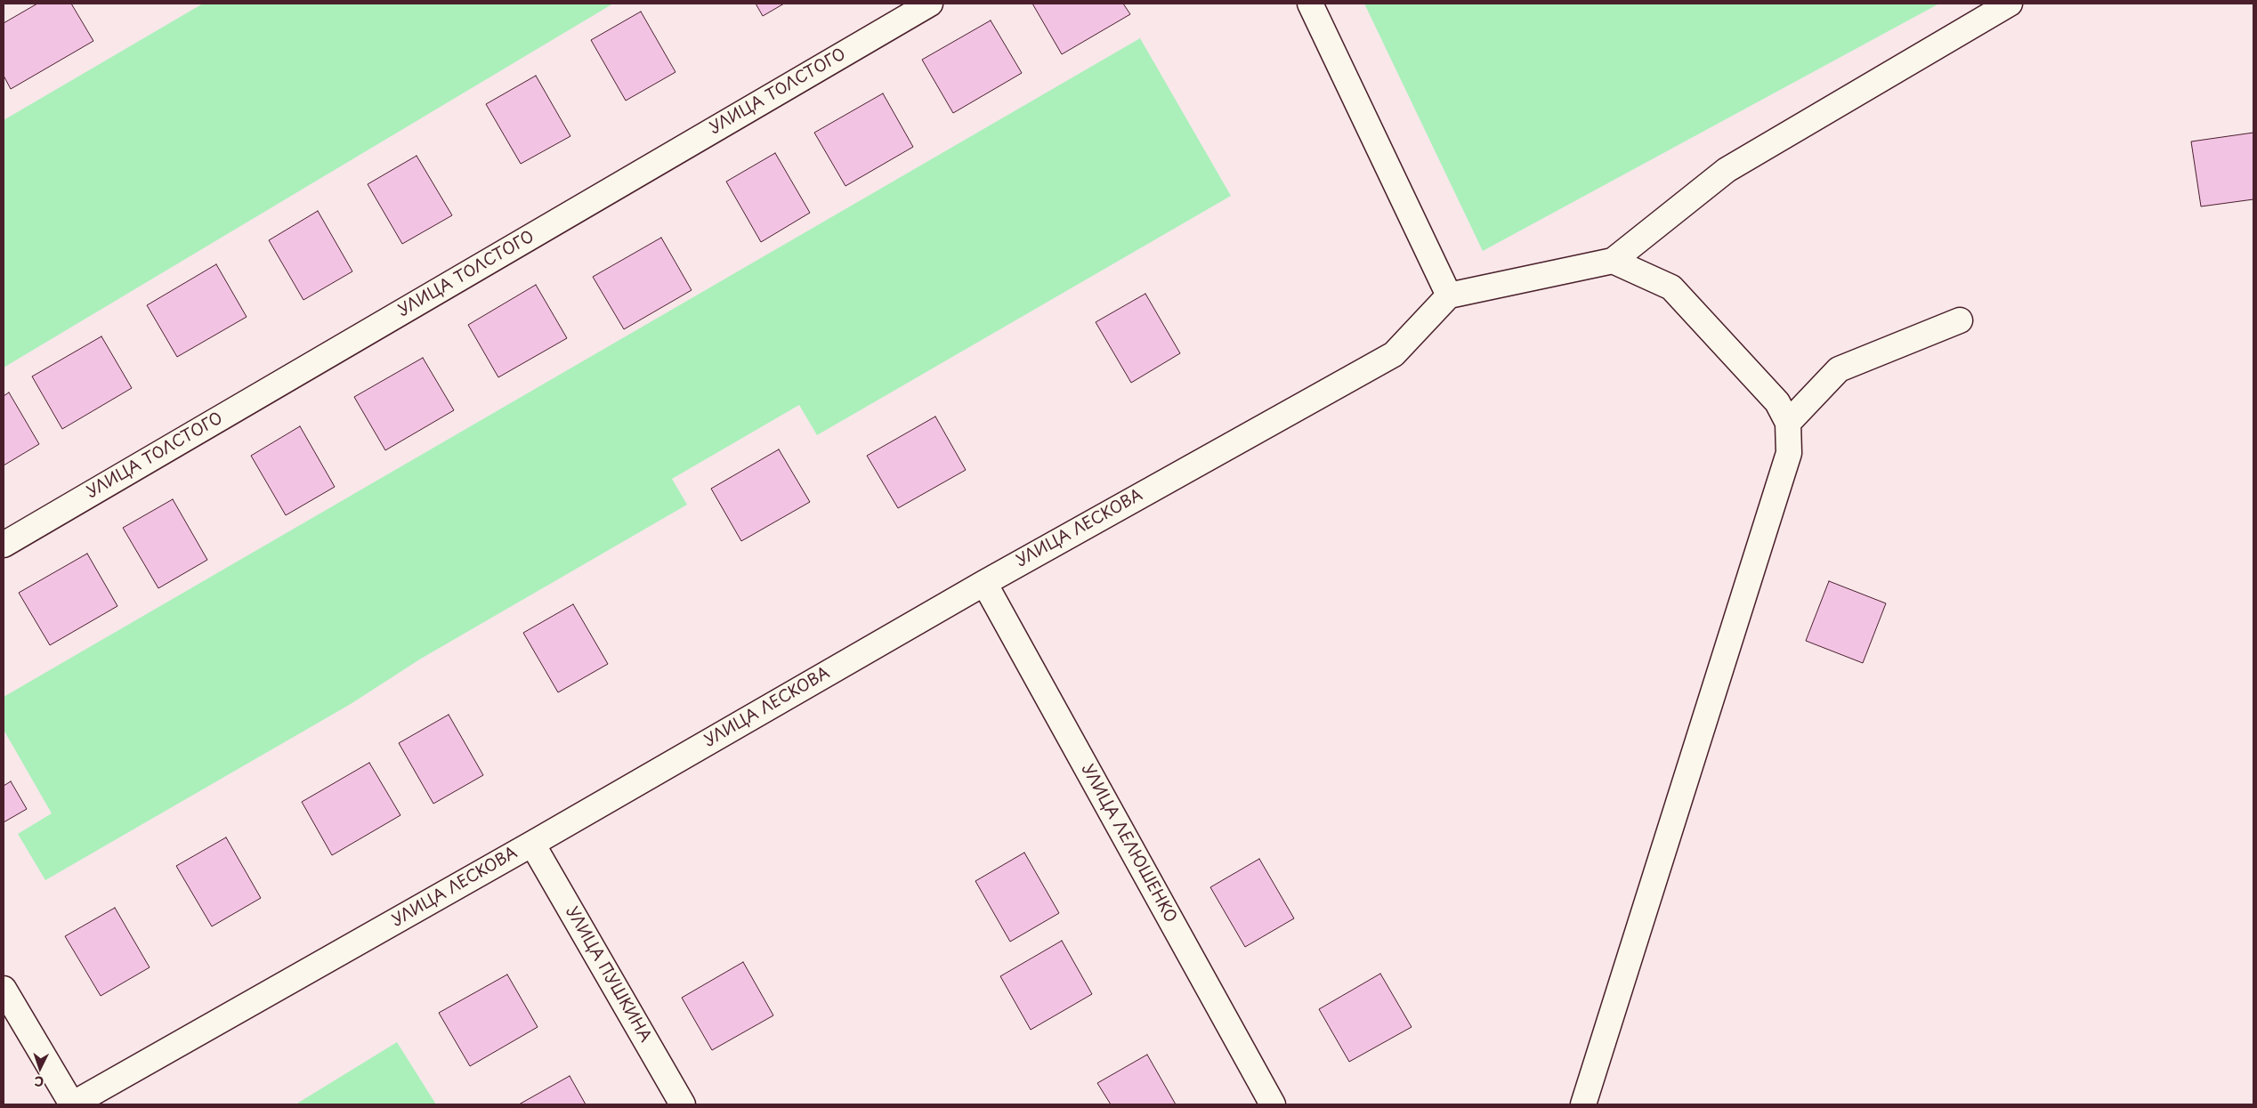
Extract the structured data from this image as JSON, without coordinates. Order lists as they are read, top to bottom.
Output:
{
  "streets": {
    "street": [
      "УЛИЦА ТОЛСТОГО",
      "УЛИЦА ЛЕСКОВА",
      "УЛИЦА ЛЕЛЮШЕНКО",
      "УЛИЦА ПУШКИНА"
    ]
  },
  "crossings": [
    ["УЛИЦА ЛЕСКОВА", "УЛИЦА ЛЕЛЮШЕНКО"],
    ["УЛИЦА ЛЕСКОВА", "УЛИЦА ПУШКИНА"]
  ],
  "north": "bottom"
}
